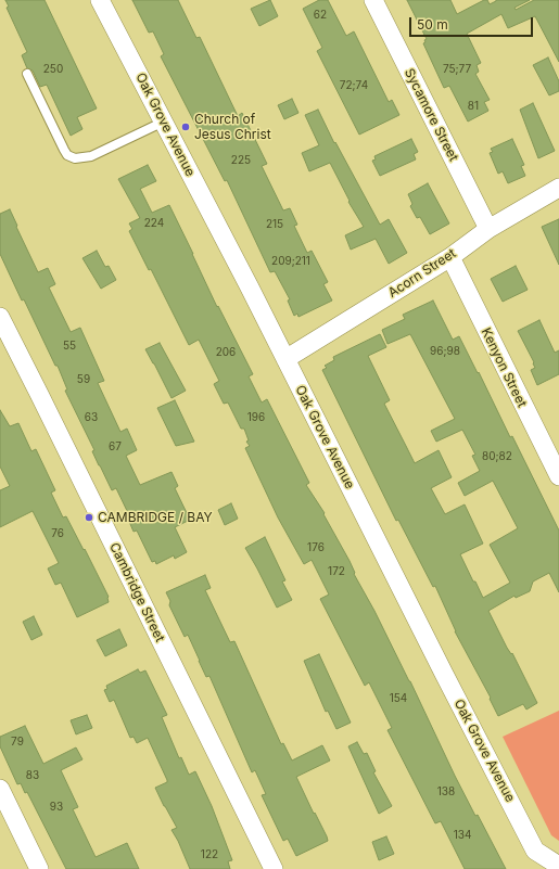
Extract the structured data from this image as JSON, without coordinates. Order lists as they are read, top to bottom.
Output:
{
  "streets": {
    "street": [
      "Sycamore Street",
      "Oak Grove Avenue",
      "Acorn Street",
      "Kenyon Street",
      "Cambridge Street"
    ]
  },
  "crossings": [
    ["Sycamore Street", "Acorn Street"],
    ["Oak Grove Avenue", "Acorn Street"],
    ["Acorn Street", "Kenyon Street"]
  ],
  "places": ["Church of Jesus Christ", "CAMBRIDGE / BAY"],
  "house_numbers": [
    "62",
    "250",
    "75;77",
    "72;74",
    "81",
    "225",
    "224",
    "215",
    "209;211",
    "55",
    "96;98",
    "206",
    "59",
    "63",
    "196",
    "67",
    "80;82",
    "76",
    "176",
    "172",
    "154",
    "79",
    "83",
    "138",
    "93",
    "134",
    "122"
  ],
  "scale_bar": "50 m"
}
